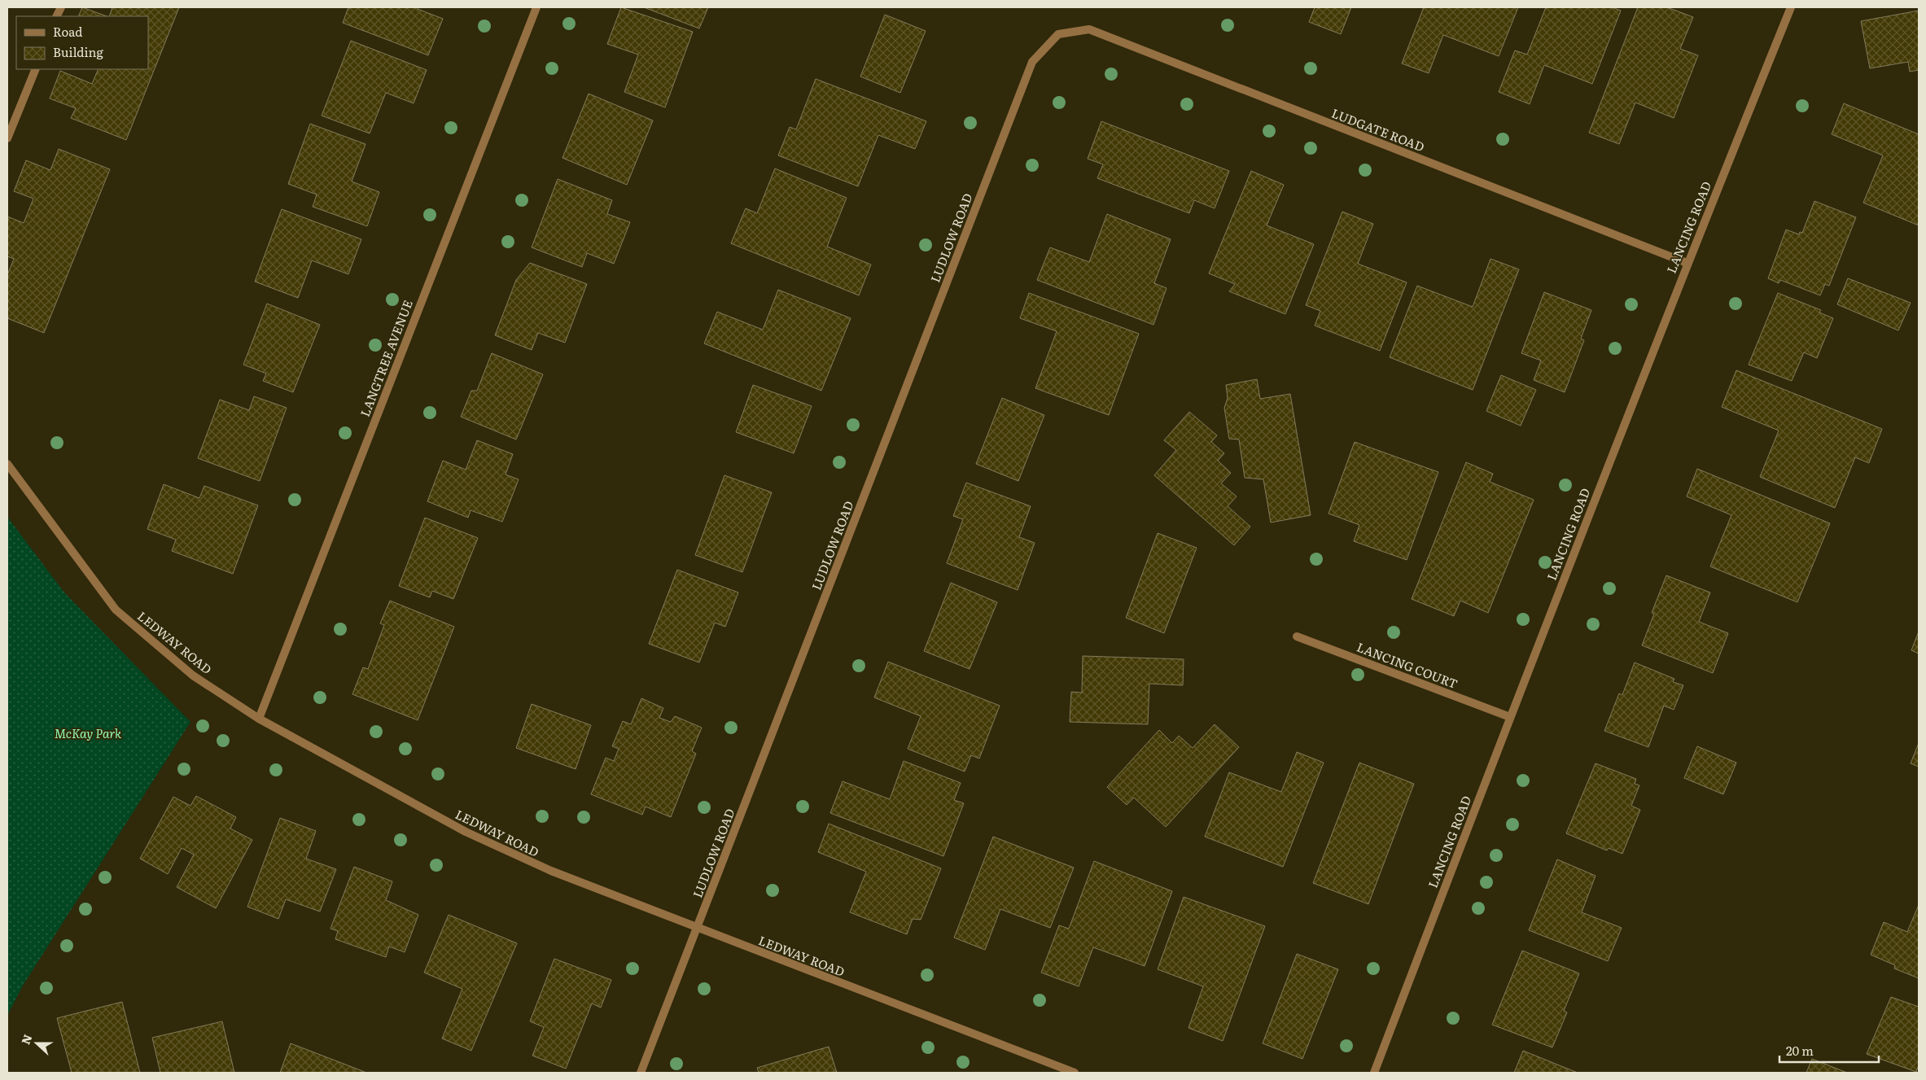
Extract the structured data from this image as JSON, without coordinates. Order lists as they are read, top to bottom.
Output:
{
  "streets": {
    "street": [
      "LUDGATE ROAD",
      "LANCING ROAD",
      "LUDLOW ROAD",
      "LANGTREE AVENUE",
      "LEDWAY ROAD",
      "LANCING COURT"
    ]
  },
  "crossings": [
    ["LUDGATE ROAD", "LANCING ROAD"],
    ["LUDGATE ROAD", "LUDLOW ROAD"],
    ["LANCING ROAD", "LANCING COURT"],
    ["LUDLOW ROAD", "LEDWAY ROAD"],
    ["LANGTREE AVENUE", "LEDWAY ROAD"]
  ],
  "parks": ["McKay Park"],
  "legend": ["Road", "Building"],
  "scale_bar": "20 m",
  "north": "left"
}
